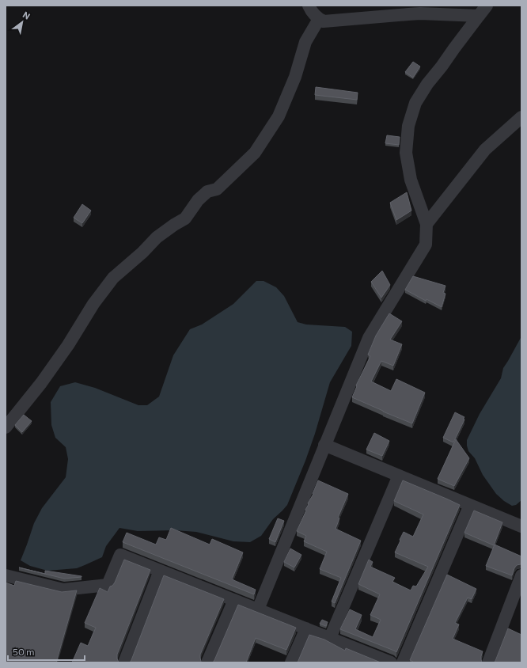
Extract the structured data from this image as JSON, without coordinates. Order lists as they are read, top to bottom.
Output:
{
  "scale_bar": "50 m",
  "north": "top right"
}
